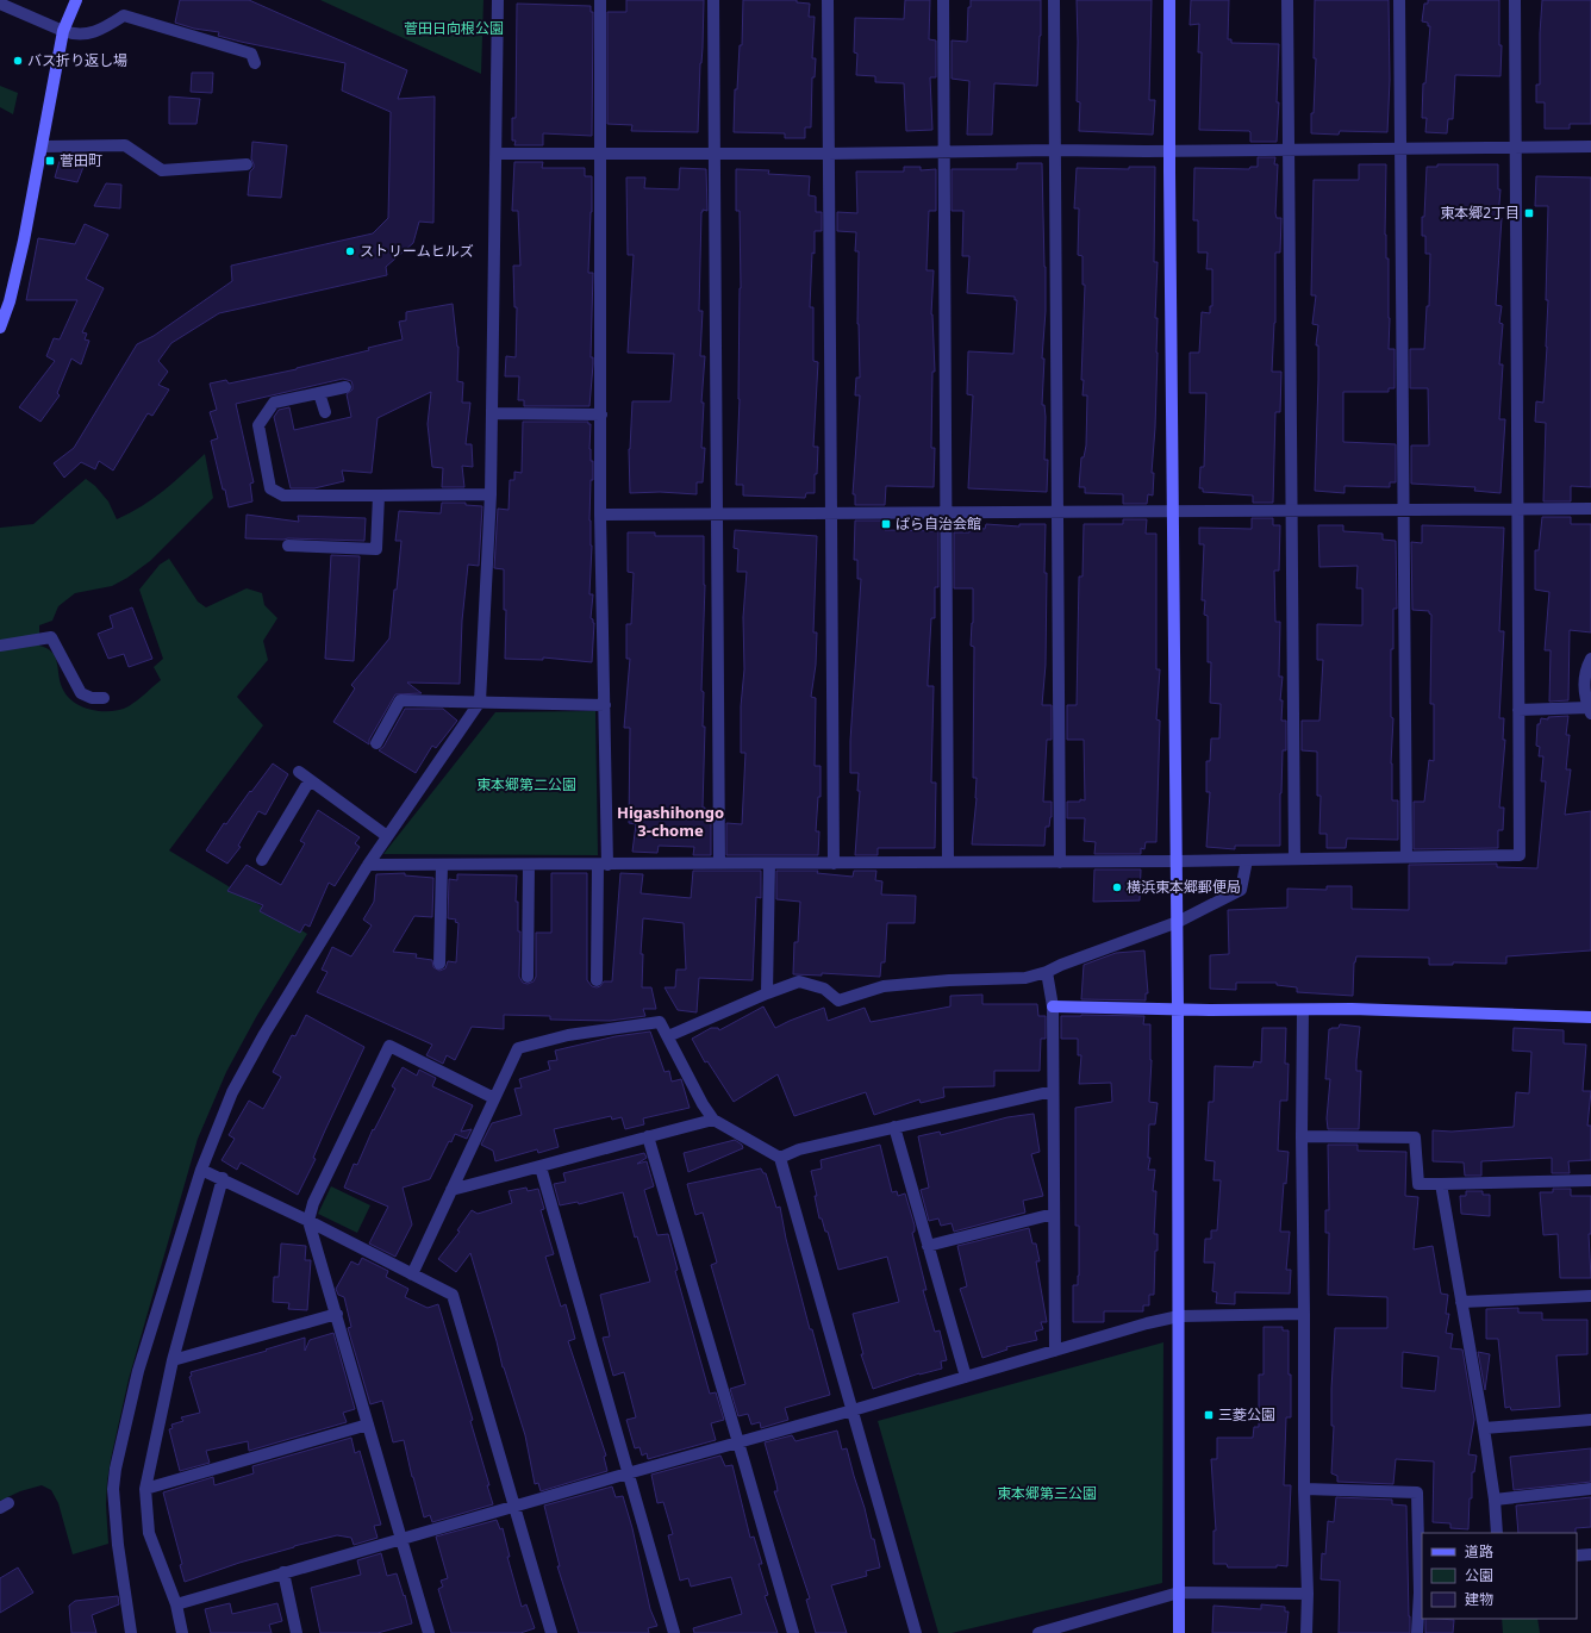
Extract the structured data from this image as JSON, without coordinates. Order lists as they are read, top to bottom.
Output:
{
  "districts": ["Higashihongo 3-chome"],
  "parks": ["菅田日向根公園", "東本郷第二公園", "東本郷第三公園"],
  "places": {
    "other": ["バス折り返し場", "ストリームヒルズ", "横浜東本郷郵便局"],
    "transit": [
      "菅田町",
      "東本郷2丁目",
      "ばら自治会館",
      "三菱公園"
    ]
  },
  "legend": ["道路", "公園", "建物"]
}
